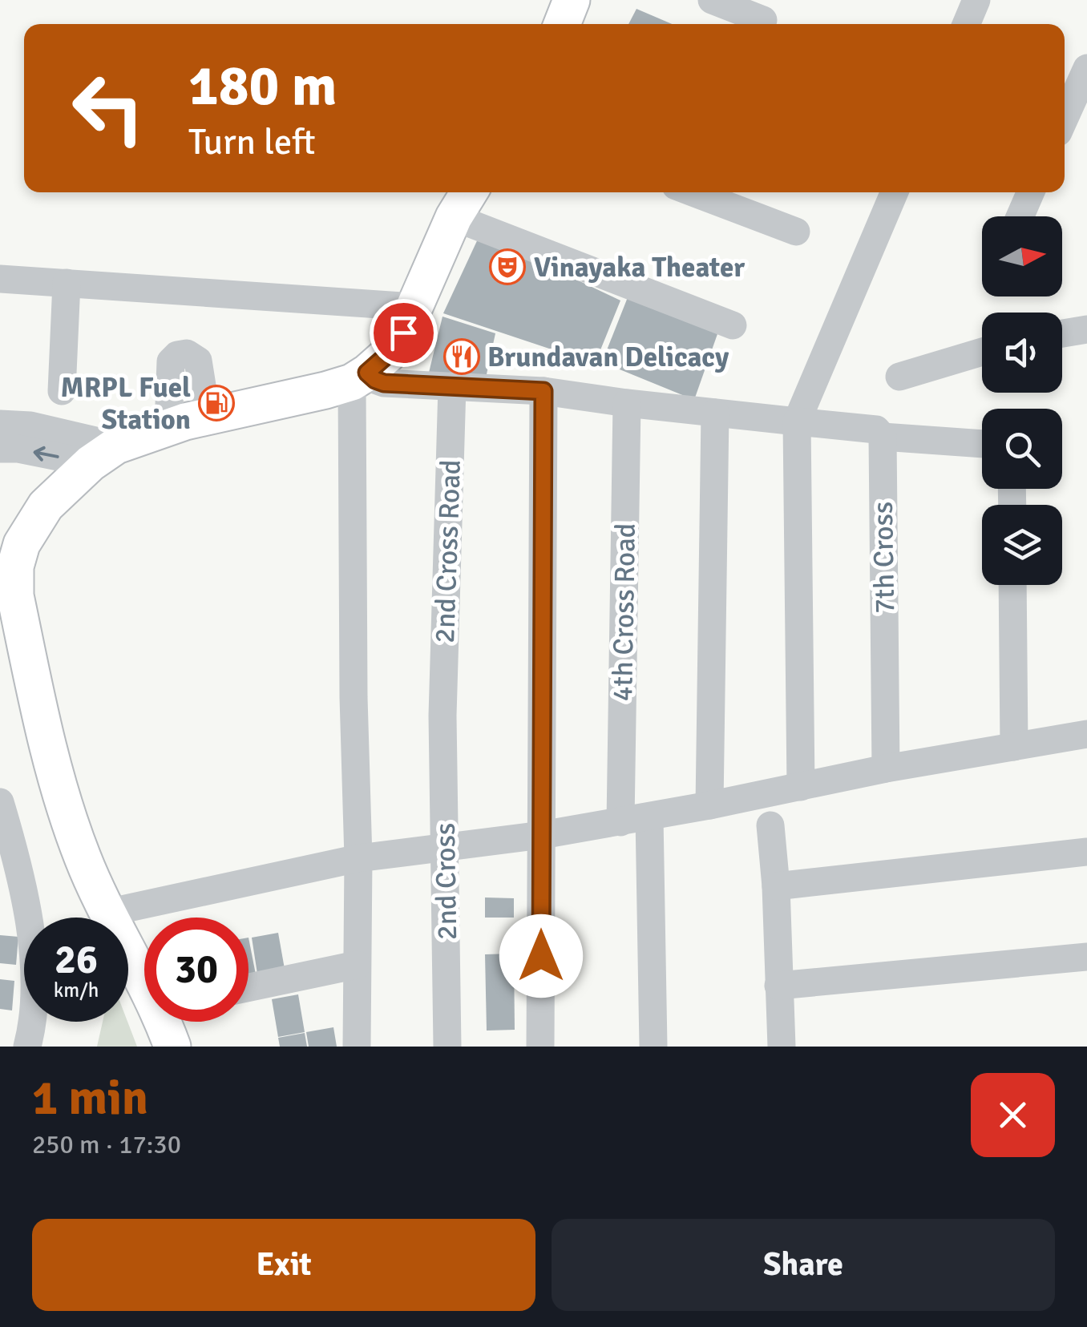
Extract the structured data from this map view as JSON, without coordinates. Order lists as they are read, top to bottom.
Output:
{
  "streets": {
    "street": [
      "2nd Cross Road",
      "7th Cross",
      "4th Cross Road",
      "2nd Cross"
    ]
  },
  "crossings": [
    ["2nd Cross Road", "2nd Cross"]
  ],
  "places": {
    "theatre": ["Vinayaka Theater"],
    "restaurant": ["Brundavan Delicacy"],
    "fuel station": ["MRPL Fuel Station"]
  },
  "north": "right",
  "page": {
    "turn": ["180 m", "Turn left"],
    "speed": "26 km/h",
    "limit": "30",
    "heading": ["1 min", "250 m · 17:30"],
    "buttons": ["Exit", "Share"]
  }
}
